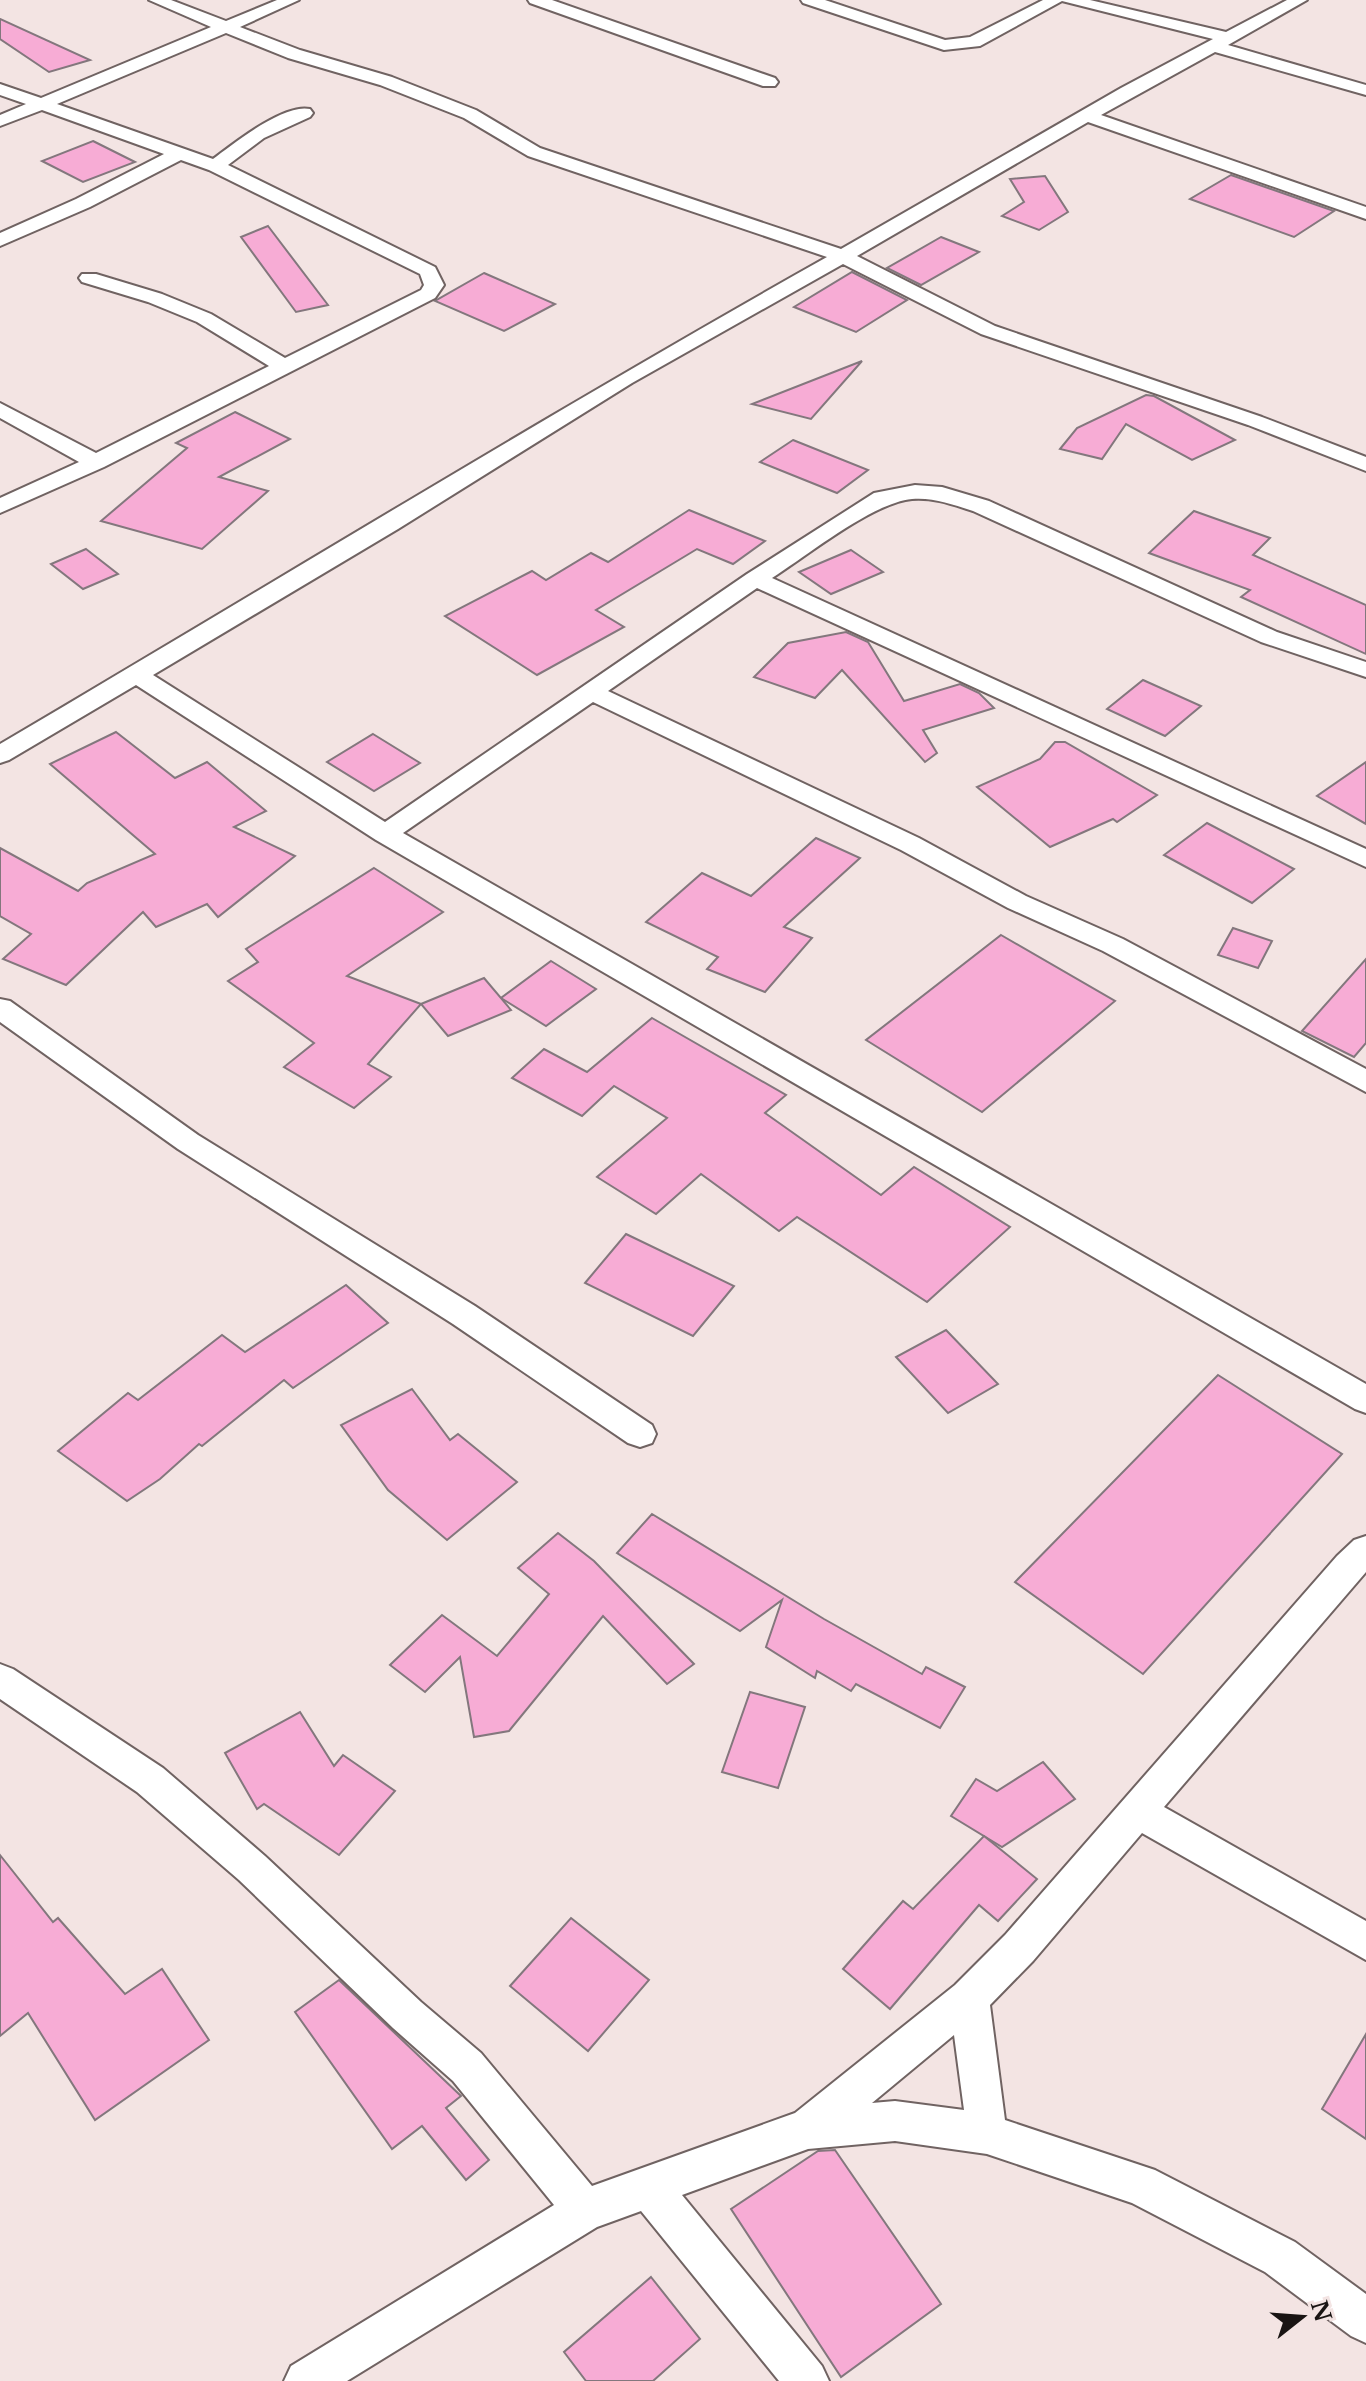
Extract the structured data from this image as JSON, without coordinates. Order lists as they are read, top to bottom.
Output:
{
  "north": "right"
}
